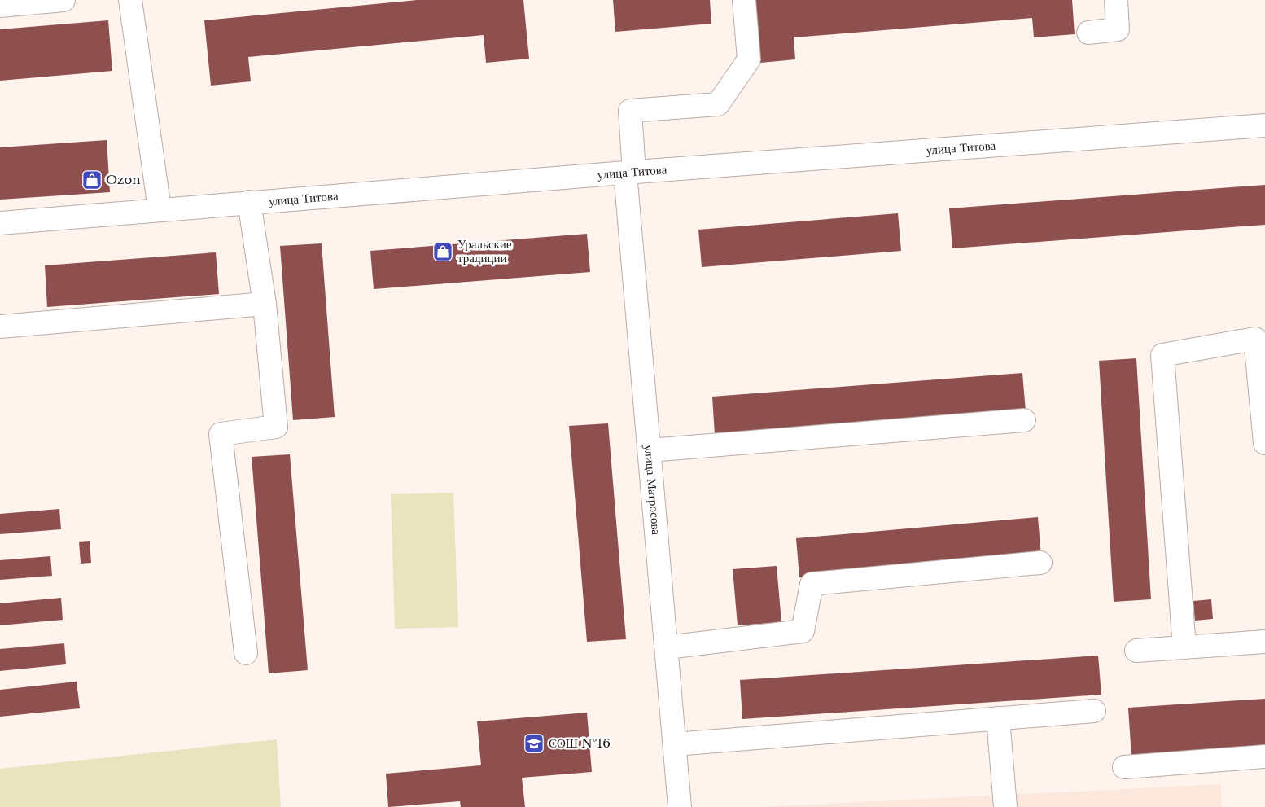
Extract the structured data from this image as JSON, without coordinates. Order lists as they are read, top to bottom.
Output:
{
  "streets": {
    "street": ["улица Титова", "улица Матросова"]
  },
  "crossings": [
    ["улица Титова", "улица Матросова"]
  ],
  "places": {
    "shop": ["Ozon", "Уральские традиции"],
    "school or university": ["СОШ №16"]
  }
}
